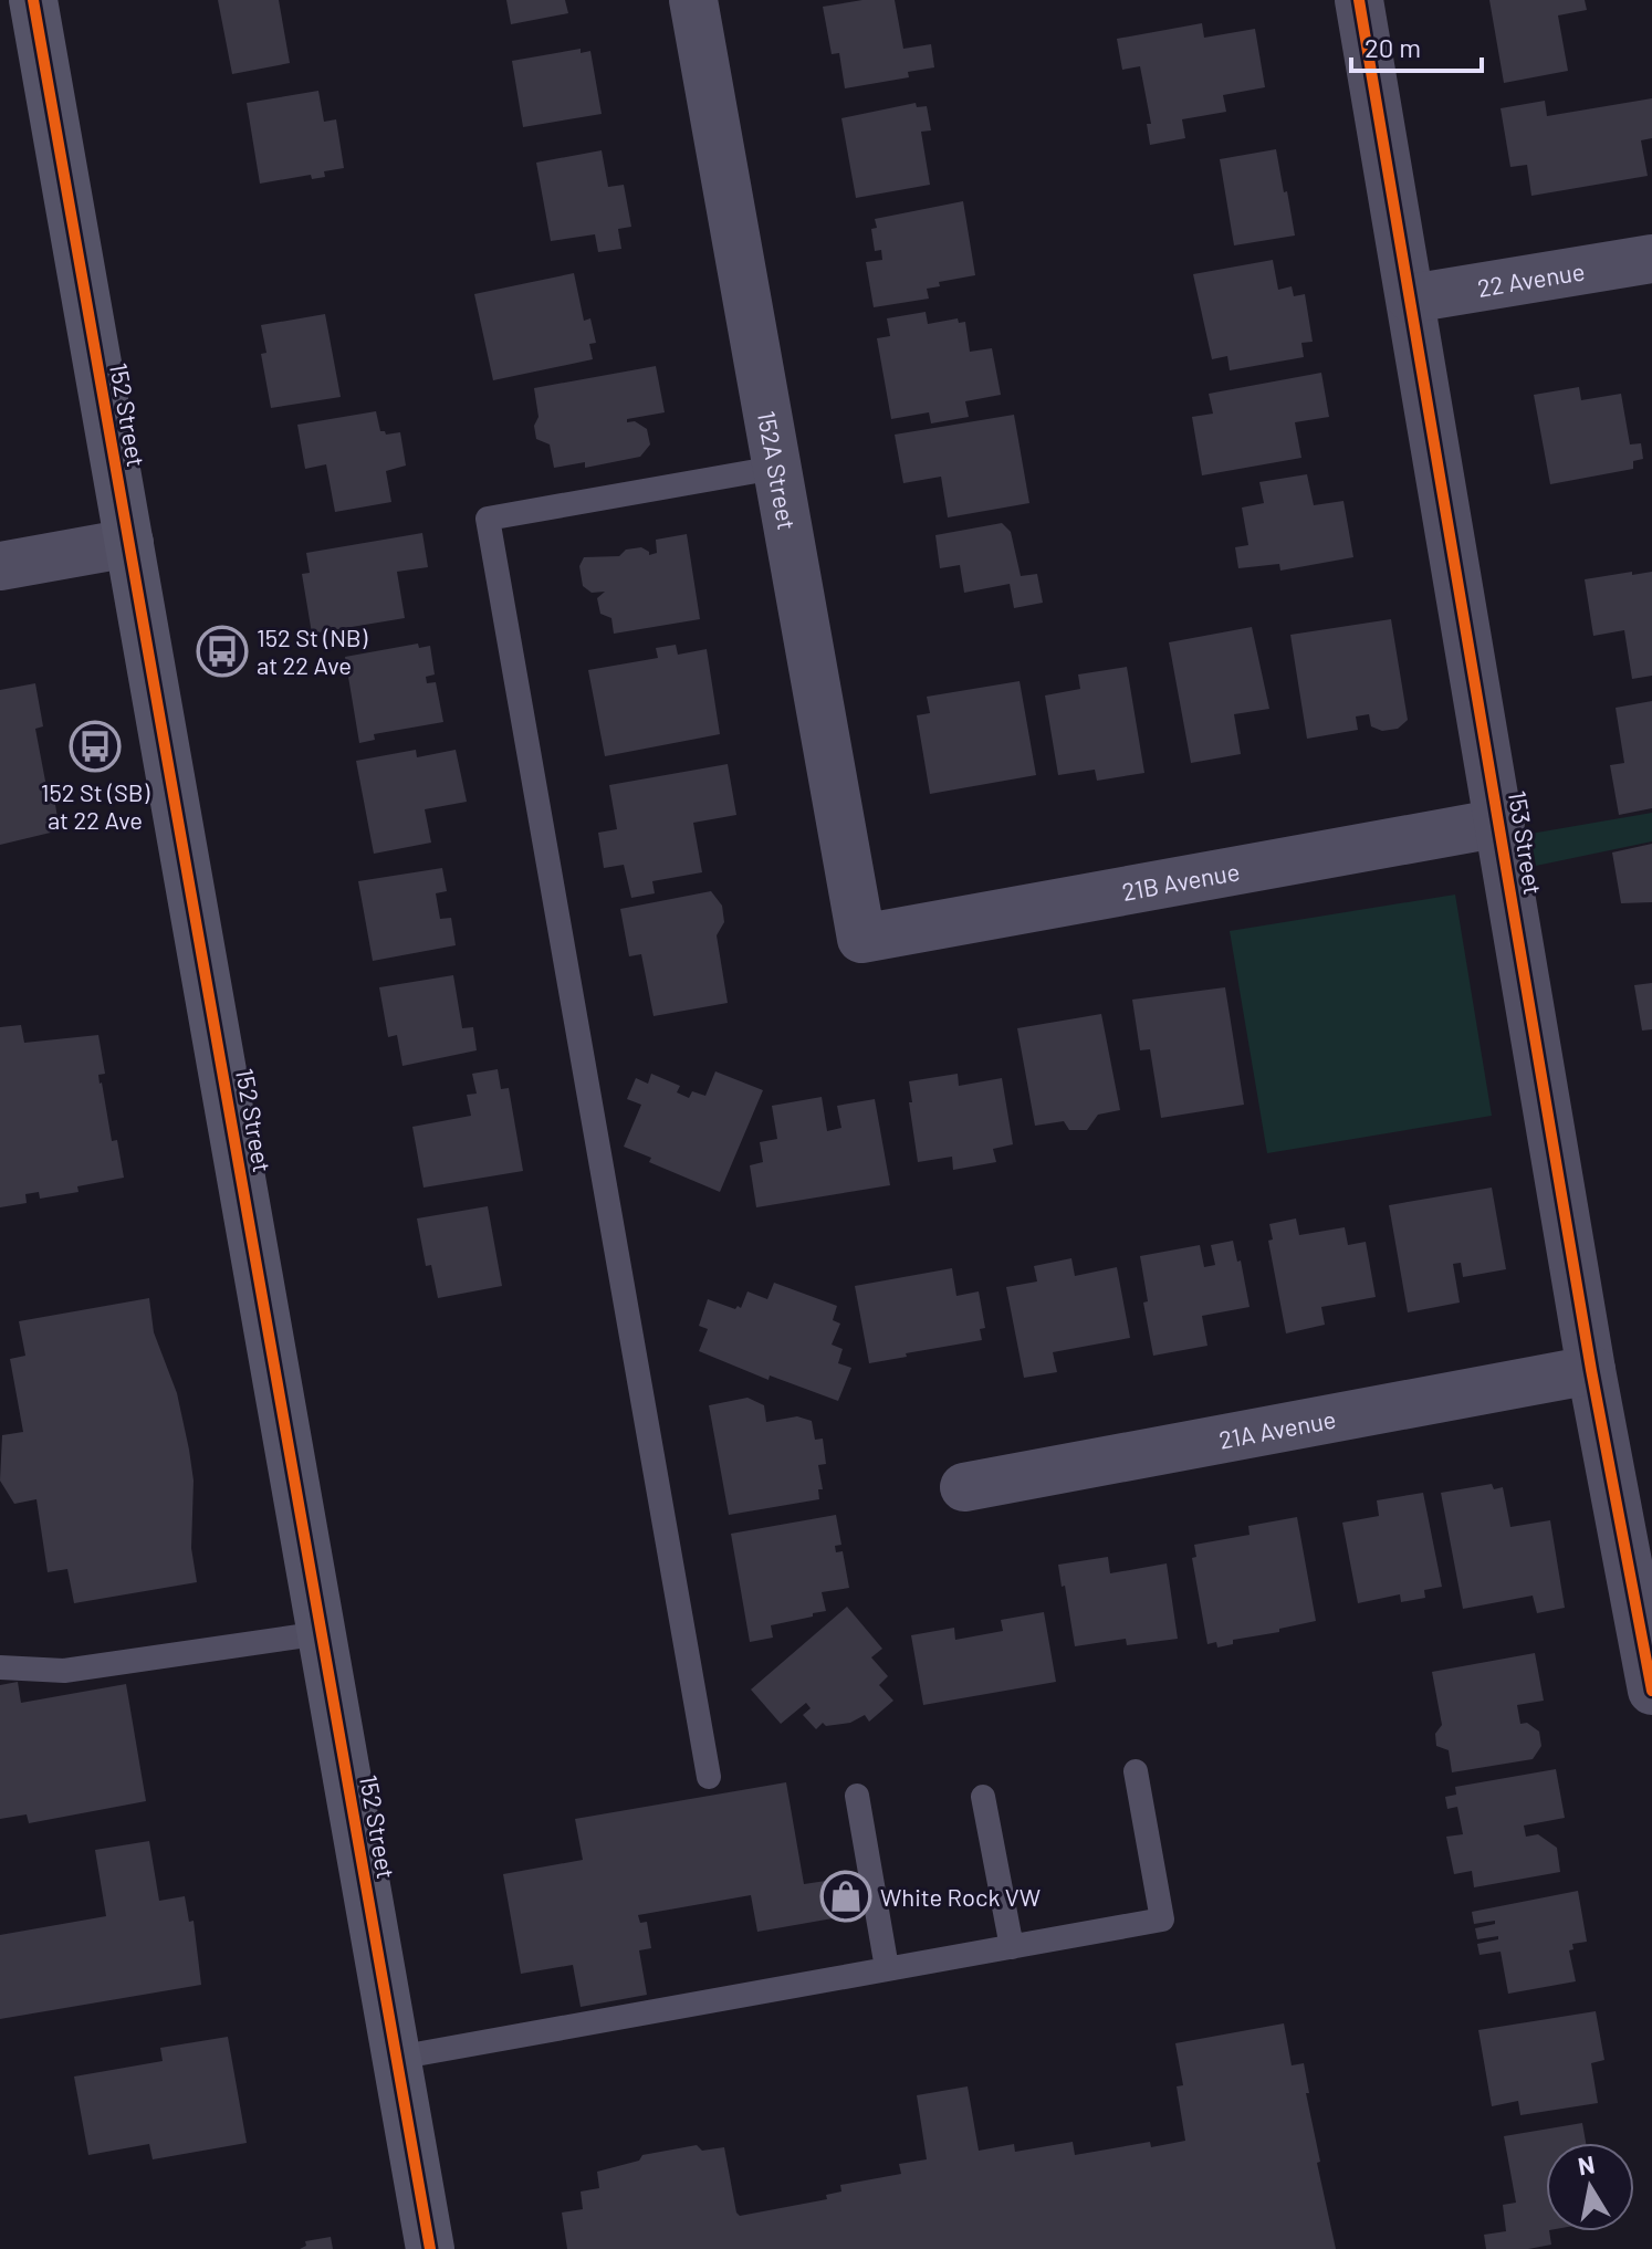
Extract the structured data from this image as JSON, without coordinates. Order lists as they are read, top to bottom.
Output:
{
  "streets": {
    "main road": ["152 Street"],
    "street": [
      "22 Avenue",
      "152A Street",
      "153 Street",
      "21B Avenue",
      "21A Avenue"
    ]
  },
  "crossings": [
    ["22 Avenue", "153 Street"],
    ["152A Street", "21B Avenue"],
    ["153 Street", "21B Avenue"],
    ["153 Street", "21A Avenue"]
  ],
  "places": {
    "bus stop": ["152 St (NB) at 22 Ave", "152 St (SB) at 22 Ave"],
    "shop": ["White Rock VW"]
  },
  "scale_bar": "20 m",
  "north": "top"
}
